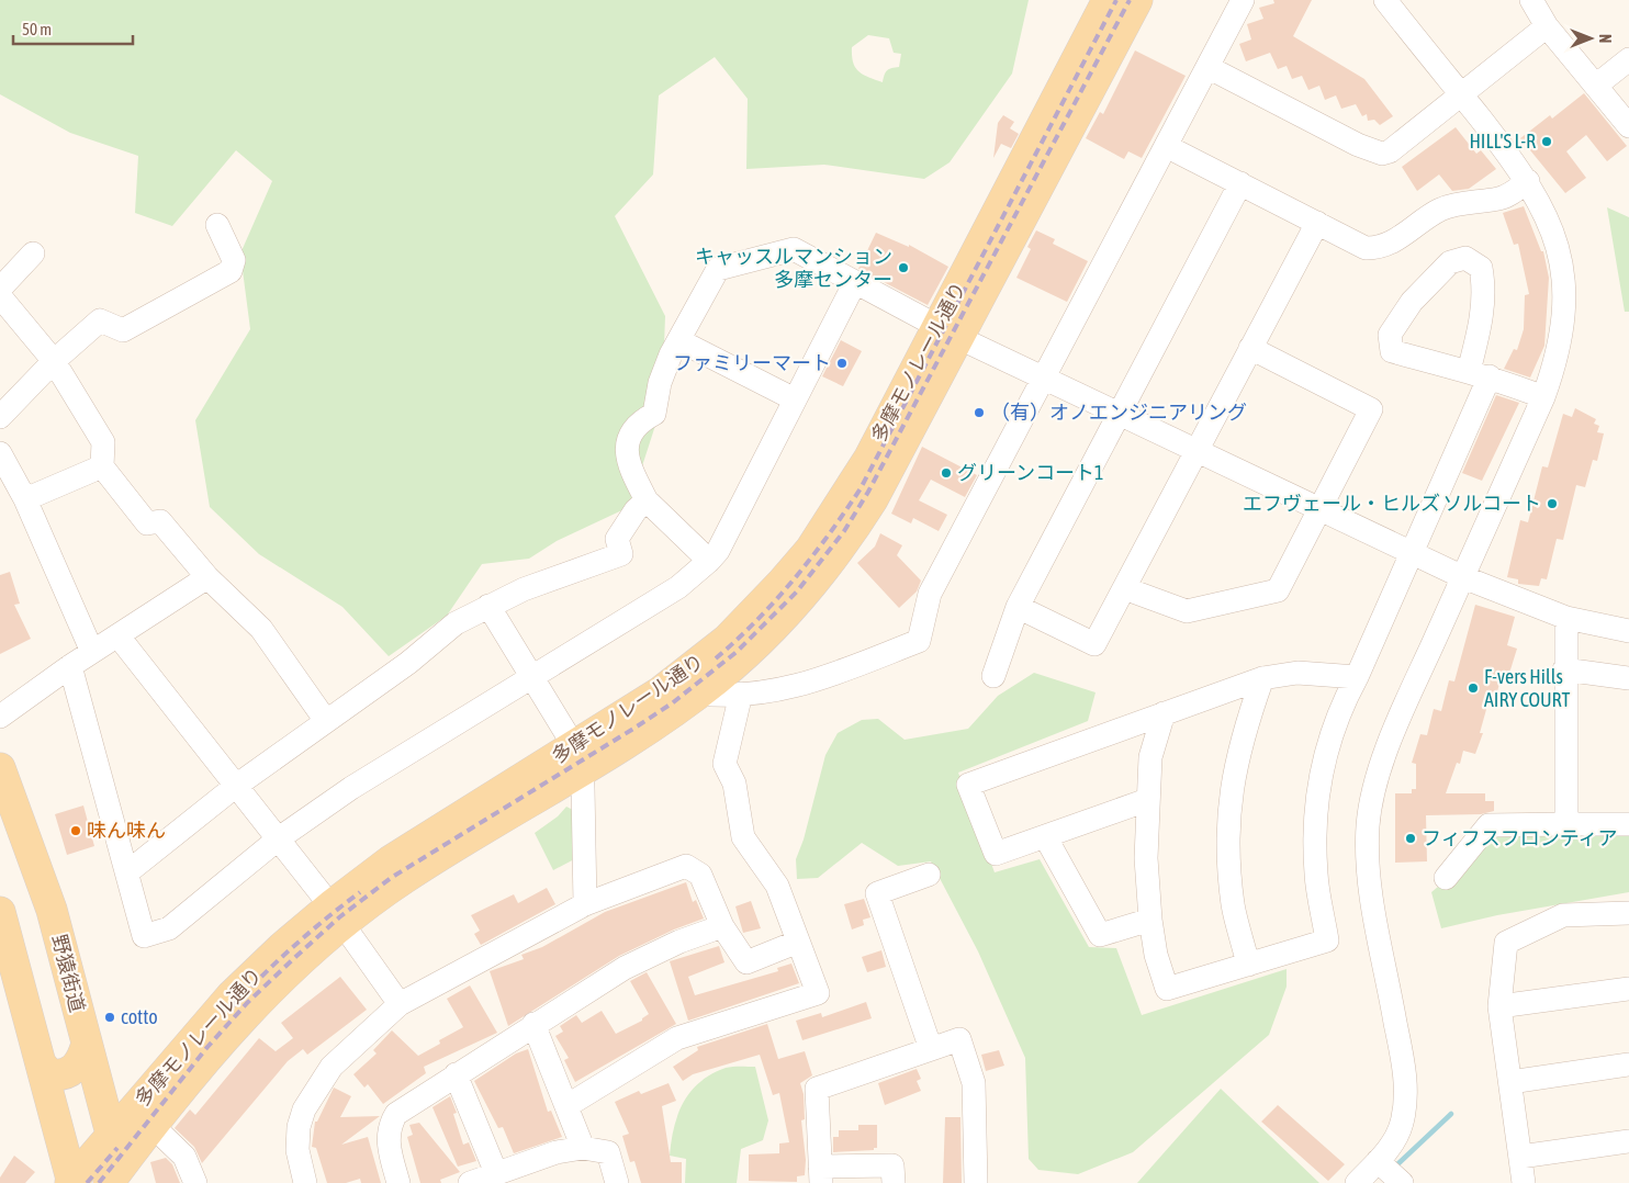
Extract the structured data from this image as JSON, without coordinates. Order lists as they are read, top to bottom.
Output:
{
  "streets": {
    "main road": ["多摩モノレール通り", "野猿街道"]
  },
  "crossings": [
    ["多摩モノレール通り", "野猿街道"]
  ],
  "places": [
    "HILL'S L-R",
    "キャッスルマンション 多摩センター",
    "ファミリーマート",
    "（有）オノエンジニアリング",
    "グリーンコート1",
    "エフヴェール・ヒルズ ソルコート",
    "F-vers Hills AIRY COURT",
    "味ん味ん",
    "フィフスフロンティア",
    "cotto"
  ],
  "scale_bar": "50 m",
  "north": "right"
}
